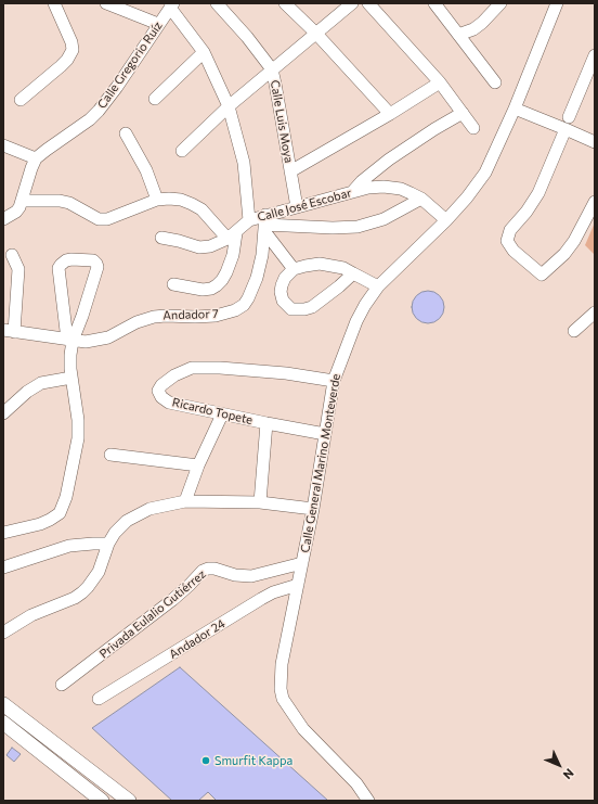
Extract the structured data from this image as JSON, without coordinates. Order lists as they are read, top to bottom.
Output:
{
  "streets": {
    "street": [
      "Calle Gregorio Ruíz",
      "Calle Luis Moya",
      "Calle José Escobar",
      "Andador 7",
      "Ricardo Topete",
      "Calle General Marino Monteverde",
      "Privada Eulalio Gutiérrez",
      "Andador 24"
    ]
  },
  "crossings": [
    ["Calle Luis Moya", "Calle José Escobar"],
    ["Calle José Escobar", "Andador 7"],
    ["Calle José Escobar", "Calle General Marino Monteverde"],
    ["Ricardo Topete", "Calle General Marino Monteverde"],
    ["Calle General Marino Monteverde", "Privada Eulalio Gutiérrez"],
    ["Calle General Marino Monteverde", "Andador 24"]
  ],
  "places": ["Smurfit Kappa"],
  "north": "bottom right"
}
